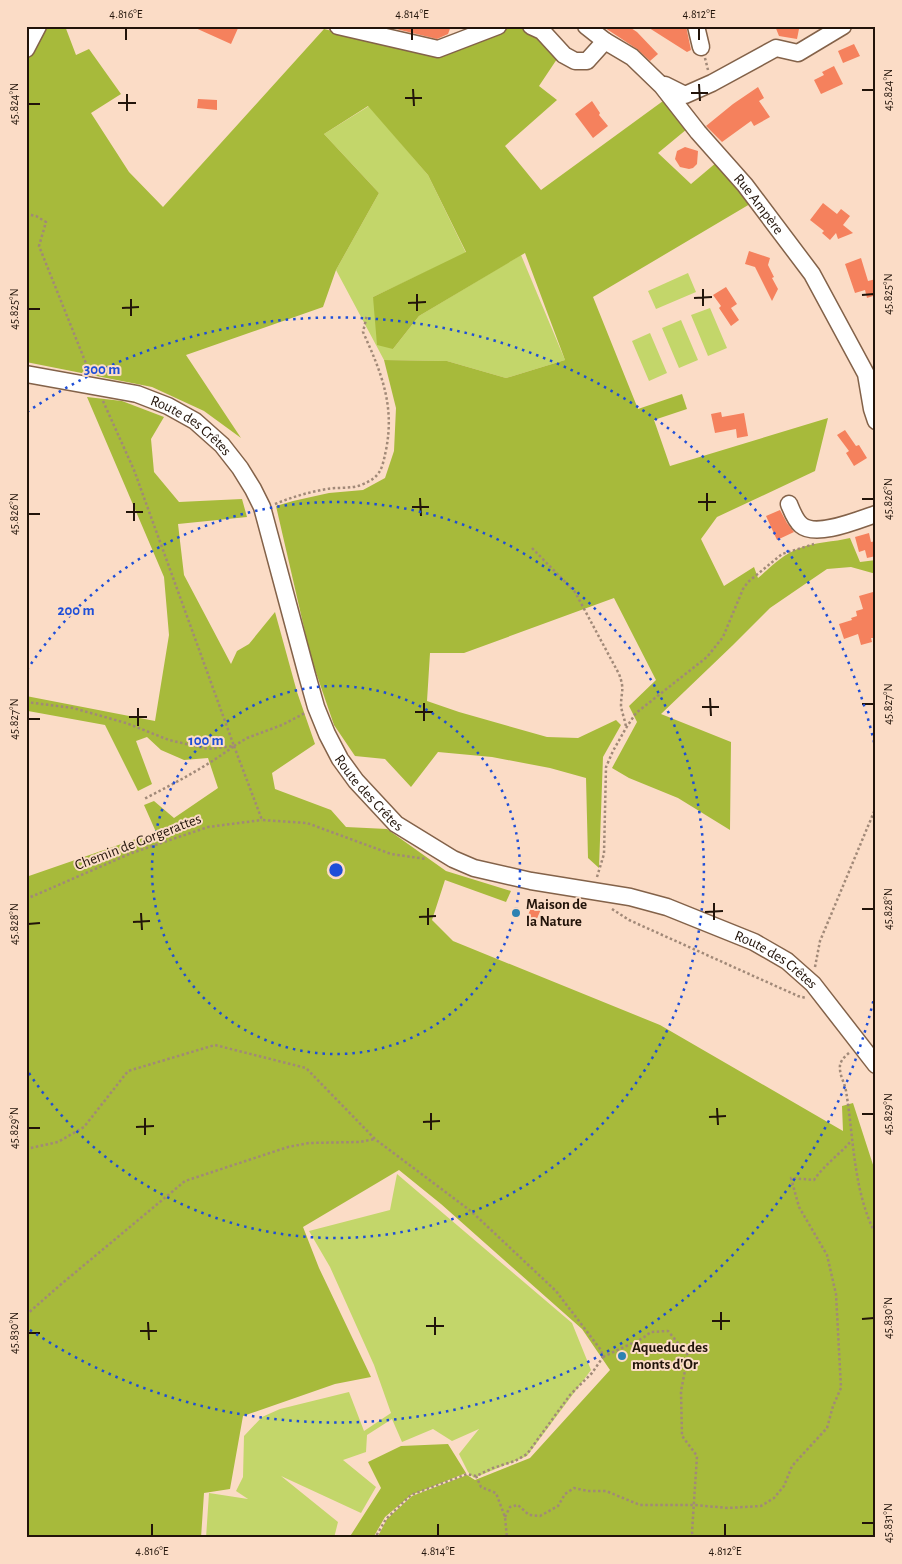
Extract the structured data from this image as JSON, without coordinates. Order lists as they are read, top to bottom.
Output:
{
  "streets": {
    "street": ["Rue Ampère", "Route des Crêtes"],
    "path": ["Chemin de Gorgerattes"]
  },
  "places": ["Maison de la Nature", "Aqueduc des monts d'Or"],
  "coordinates": [
    "4.816°E",
    "4.814°E",
    "4.812°E",
    "45.824°N",
    "45.825°N",
    "45.826°N",
    "45.827°N",
    "45.828°N",
    "45.829°N",
    "45.830°N",
    "45.831°N"
  ],
  "rings": ["300 m", "200 m", "100 m"]
}
